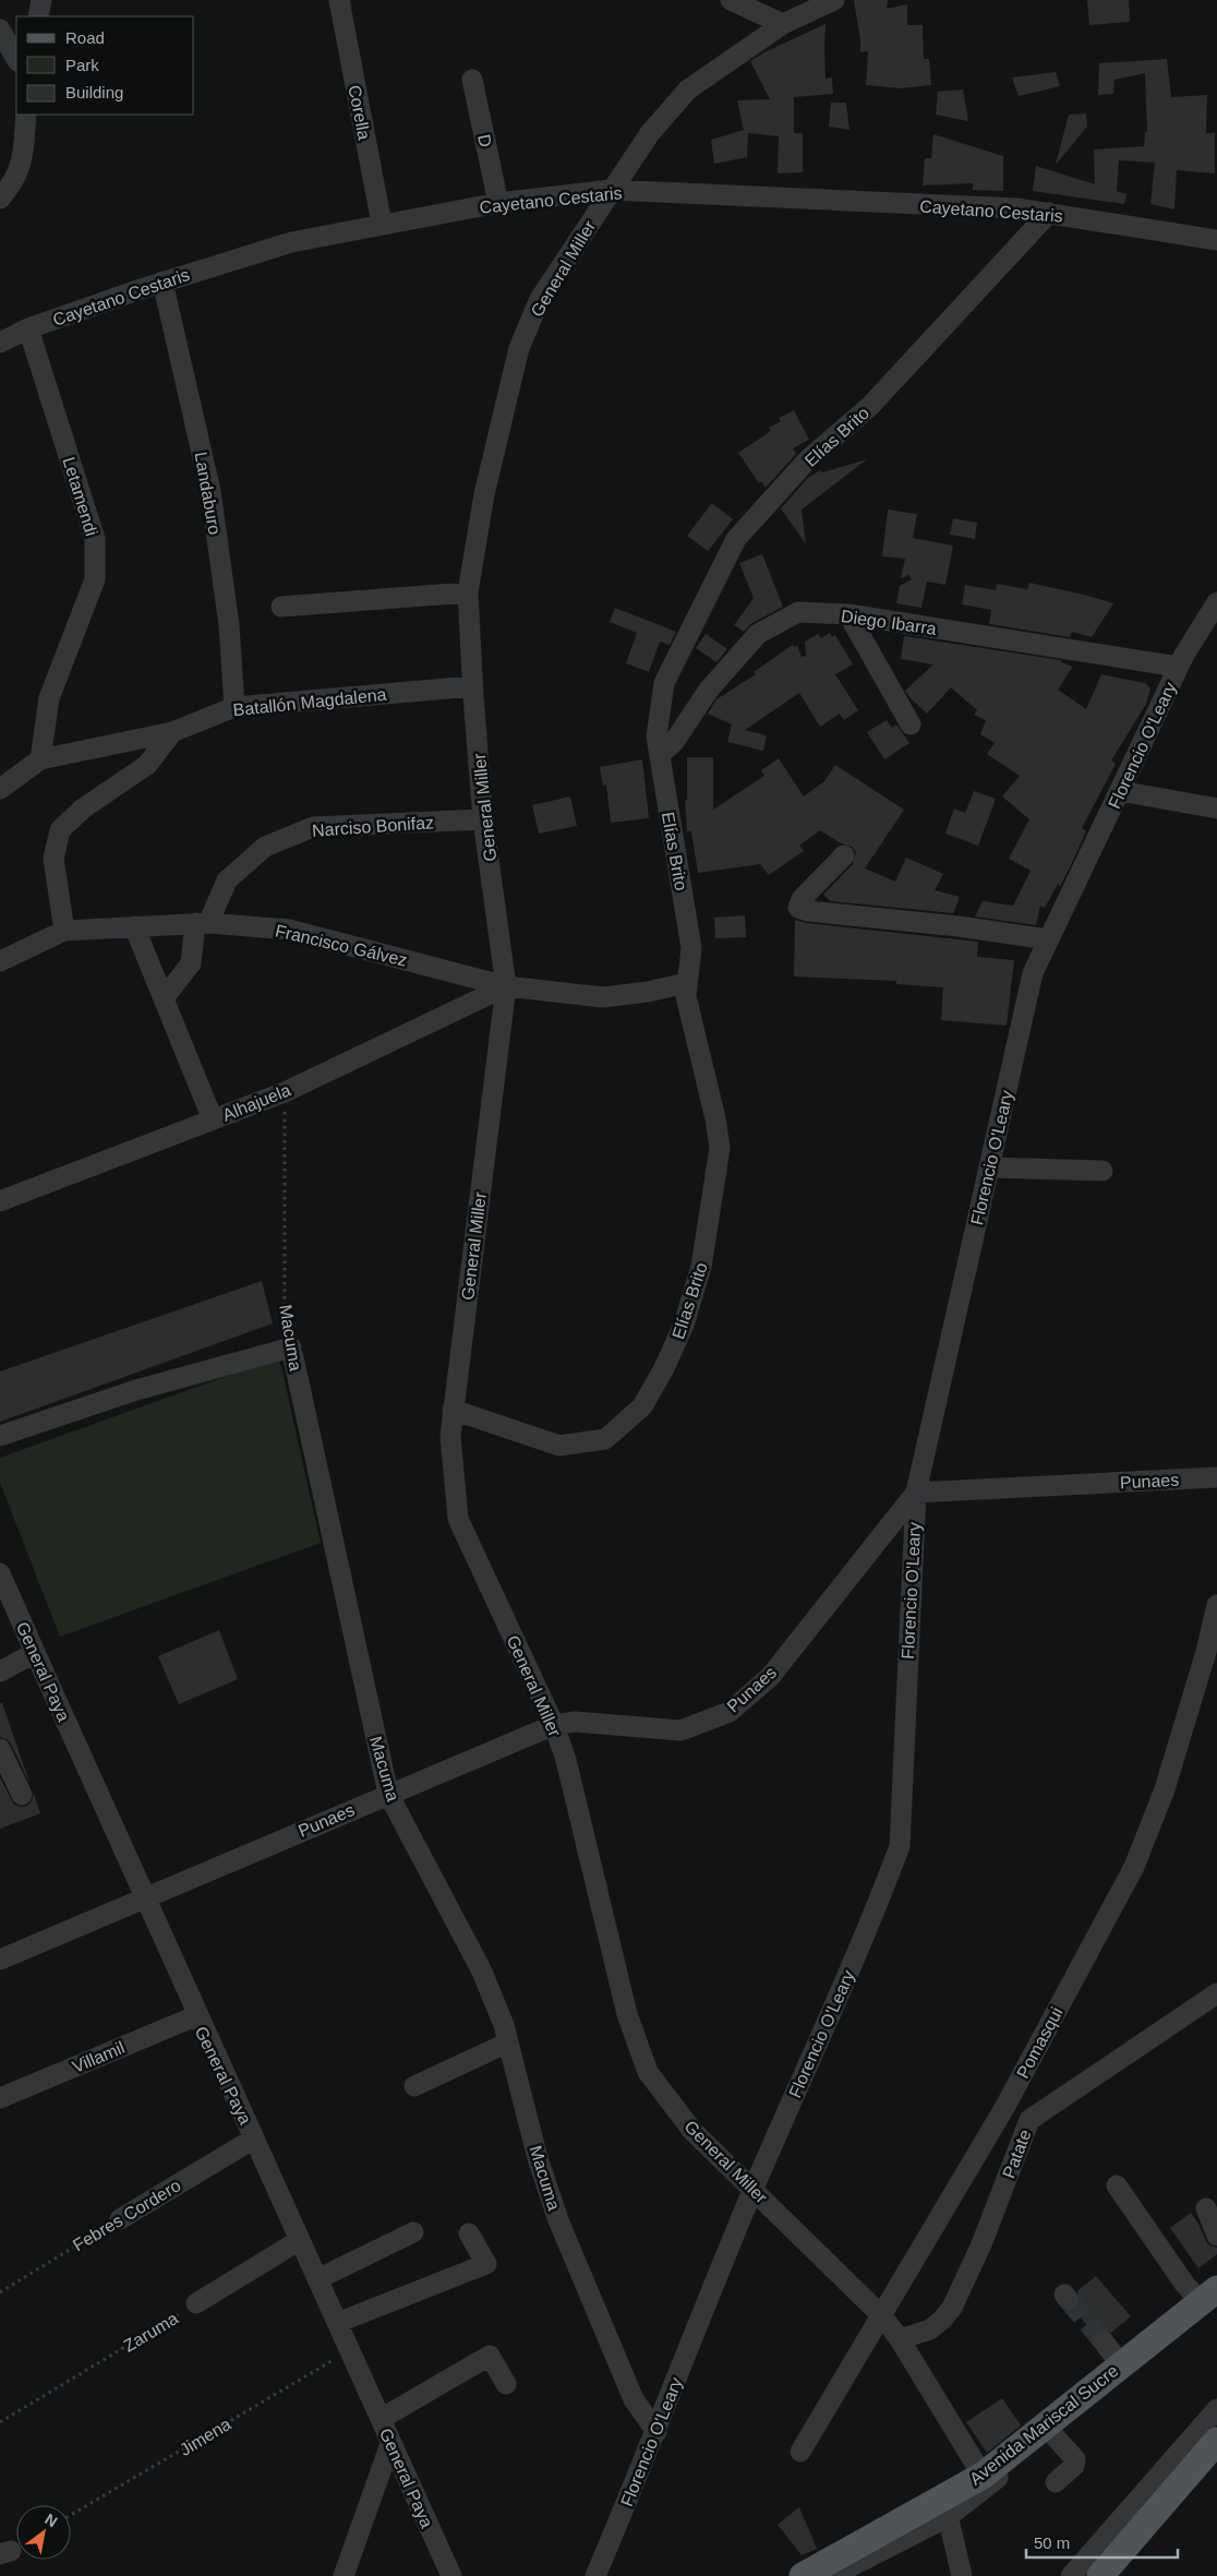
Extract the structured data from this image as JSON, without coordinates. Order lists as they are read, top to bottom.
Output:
{
  "streets": {
    "main road": ["Avenida Mariscal Sucre"],
    "street": [
      "Corella",
      "D",
      "Cayetano Cestaris",
      "General Miller",
      "Elías Brito",
      "Landaburo",
      "Letamendi",
      "Diego Ibarra",
      "Batallón Magdalena",
      "Florencio O'Leary",
      "Narciso Bonifaz",
      "Francisco Gálvez",
      "Alhajuela",
      "Macuma",
      "Punaes",
      "General Paya",
      "Pomasqui",
      "Villamil",
      "Patate",
      "Febres Cordero",
      "Zaruma"
    ],
    "path": ["Jimena"]
  },
  "crossings": [
    ["Corella", "Cayetano Cestaris"],
    ["D", "Cayetano Cestaris"],
    ["Cayetano Cestaris", "General Miller"],
    ["Cayetano Cestaris", "Elías Brito"],
    ["Cayetano Cestaris", "Landaburo"],
    ["Cayetano Cestaris", "Letamendi"],
    ["General Miller", "Elías Brito"],
    ["General Miller", "Batallón Magdalena"],
    ["General Miller", "Florencio O'Leary"],
    ["General Miller", "Narciso Bonifaz"],
    ["General Miller", "Francisco Gálvez"],
    ["General Miller", "Alhajuela"],
    ["General Miller", "Punaes"],
    ["General Miller", "Pomasqui"],
    ["General Miller", "Patate"],
    ["General Miller", "Avenida Mariscal Sucre"],
    ["Elías Brito", "Diego Ibarra"],
    ["Elías Brito", "Francisco Gálvez"],
    ["Landaburo", "Batallón Magdalena"],
    ["Letamendi", "Batallón Magdalena"],
    ["Diego Ibarra", "Florencio O'Leary"],
    ["Florencio O'Leary", "Macuma"],
    ["Florencio O'Leary", "Punaes"],
    ["Narciso Bonifaz", "Francisco Gálvez"],
    ["Francisco Gálvez", "Alhajuela"],
    ["Alhajuela", "Macuma"],
    ["Macuma", "Punaes"],
    ["Punaes", "General Paya"],
    ["General Paya", "Villamil"],
    ["General Paya", "Febres Cordero"],
    ["General Paya", "Zaruma"],
    ["General Paya", "Jimena"]
  ],
  "legend": ["Road", "Park", "Building"],
  "scale_bar": "50 m",
  "north": "top right"
}
